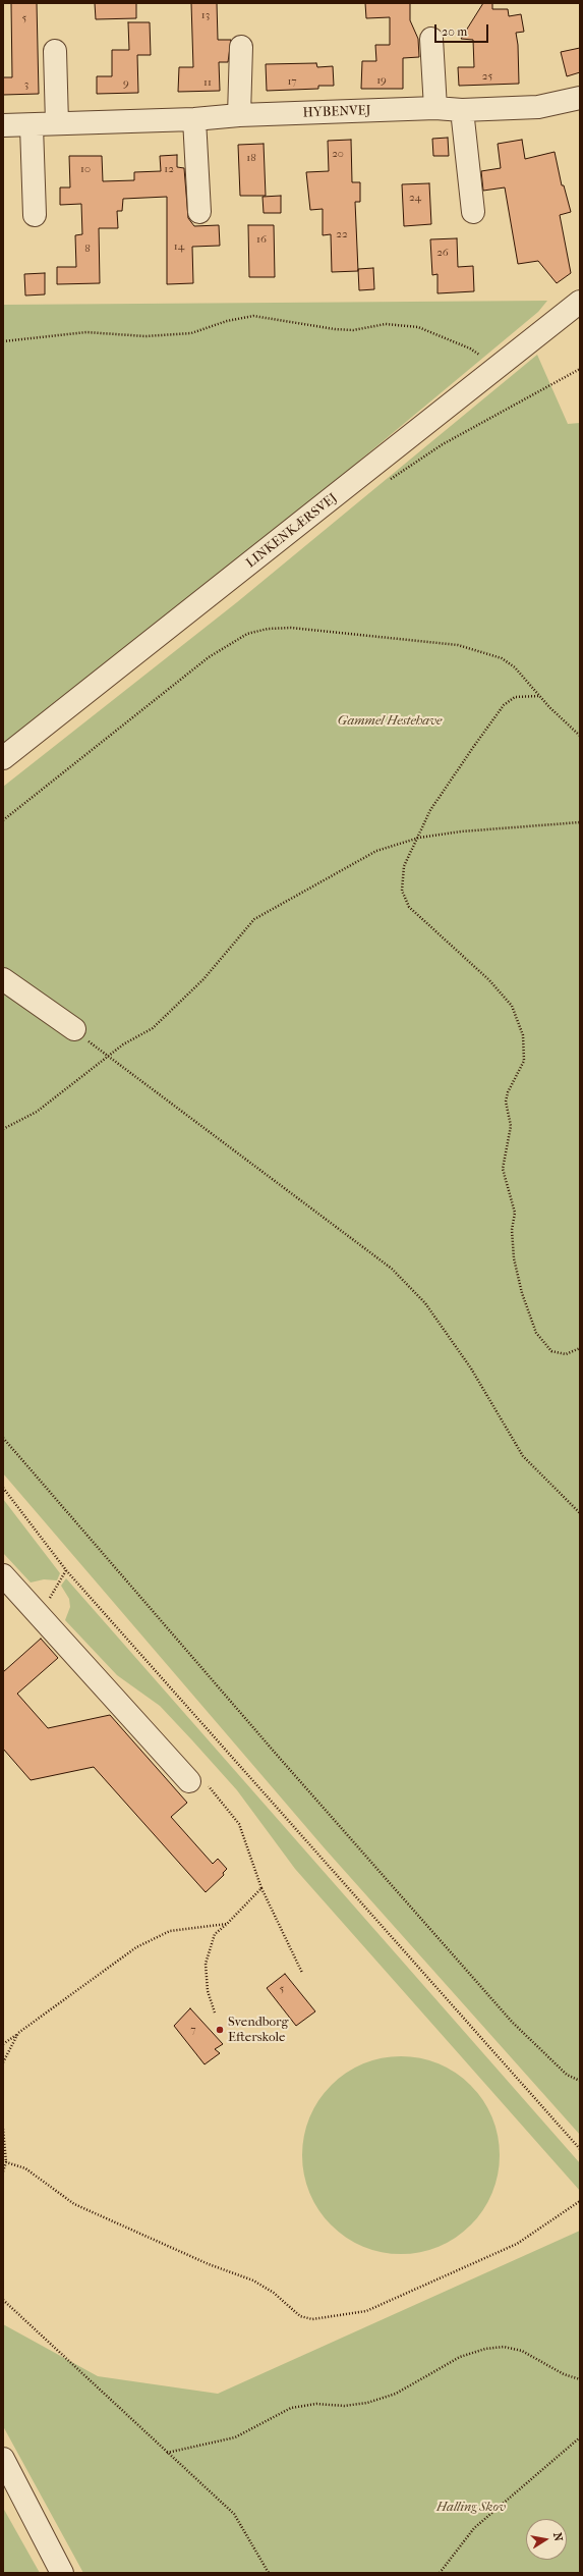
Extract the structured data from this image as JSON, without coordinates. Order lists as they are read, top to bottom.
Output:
{
  "streets": {
    "street": ["HYBENVEJ", "LINKENKÆRSVEJ"]
  },
  "parks": ["Gammel Hestehave", "Halling Skov"],
  "places": ["Svendborg Efterskole"],
  "house_numbers": [
    "13",
    "5",
    "25",
    "19",
    "17",
    "11",
    "9",
    "3",
    "20",
    "18",
    "10",
    "12",
    "24",
    "22",
    "16",
    "14",
    "8",
    "26",
    "5",
    "7"
  ],
  "scale_bar": "20 m",
  "north": "right"
}
